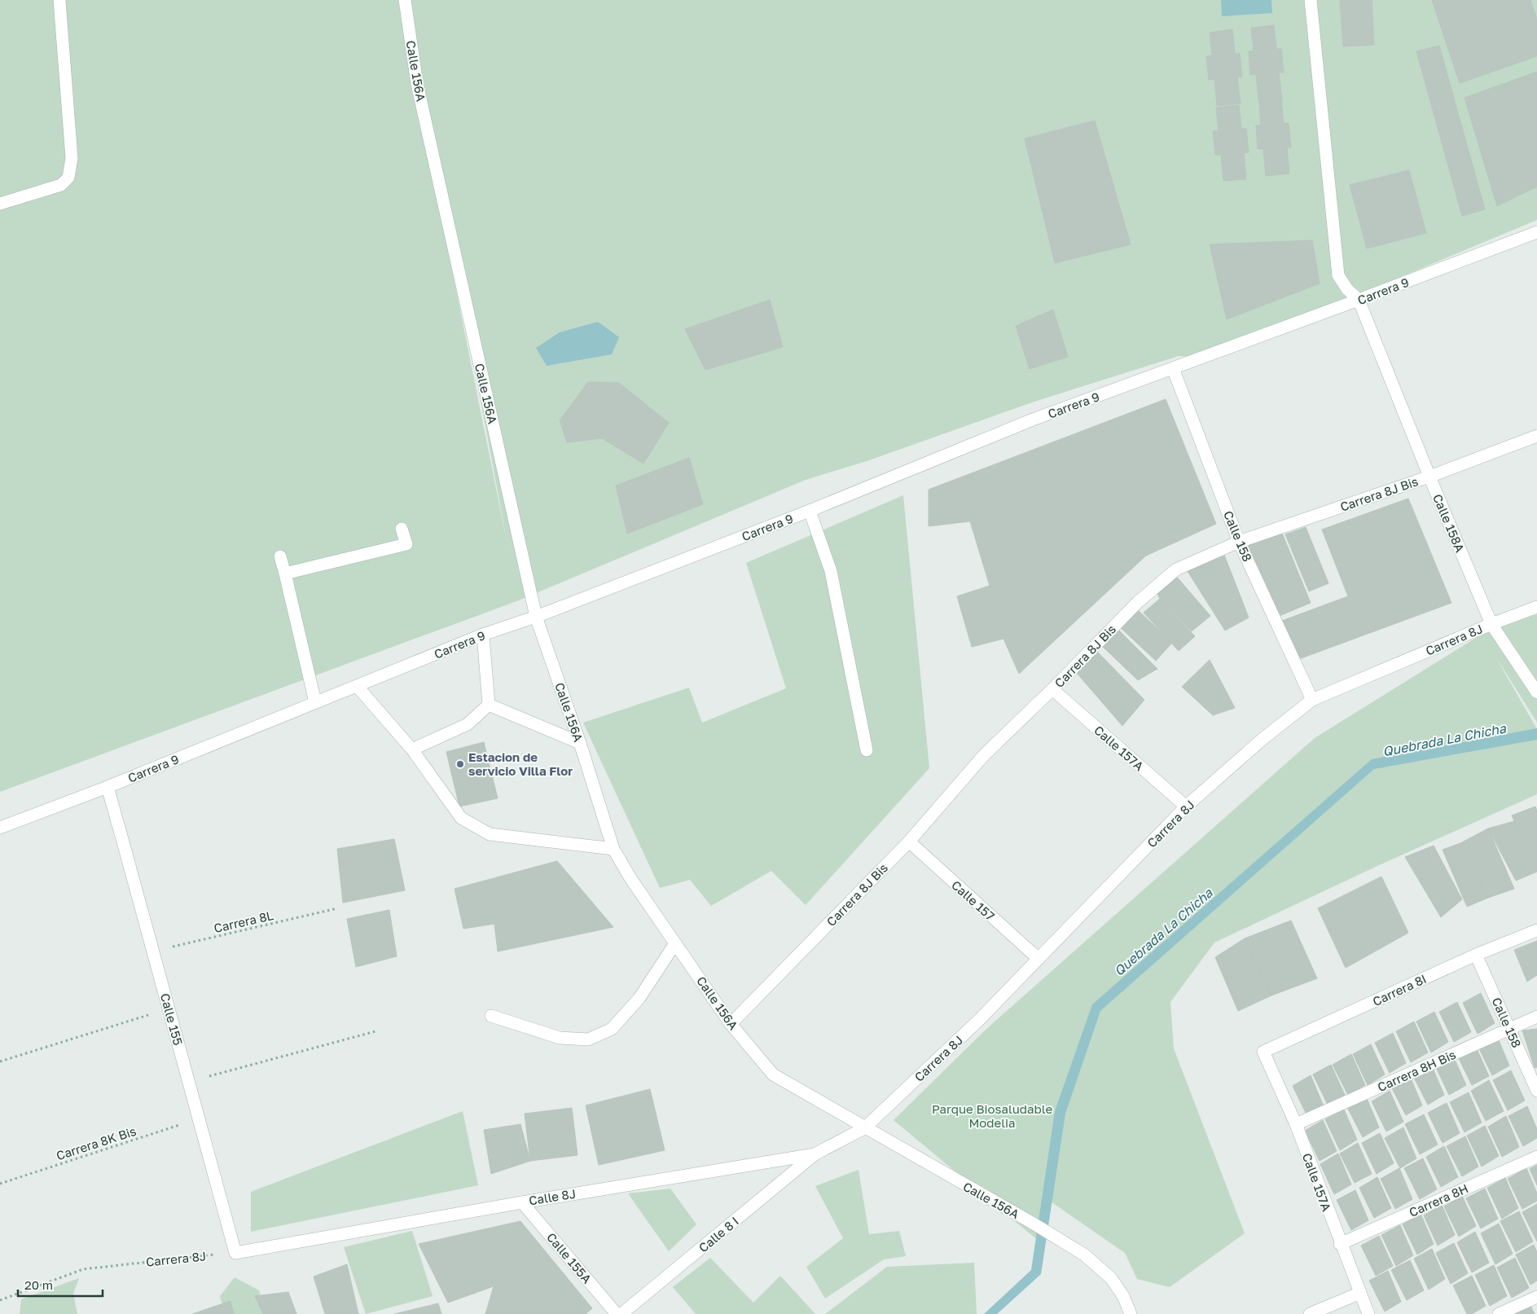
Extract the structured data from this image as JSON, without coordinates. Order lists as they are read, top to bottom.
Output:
{
  "streets": {
    "street": [
      "Calle 156A",
      "Carrera 9",
      "Carrera 8J Bis",
      "Calle 158A",
      "Calle 158",
      "Carrera 8J",
      "Calle 157A",
      "Calle 157",
      "Carrera 8I",
      "Calle 155",
      "Carrera 8H Bis",
      "Calle 8J",
      "Carrera 8H",
      "Calle 8 I",
      "Calle 155A"
    ],
    "path": ["Carrera 8L", "Carrera 8K Bis"]
  },
  "crossings": [
    ["Calle 156A", "Carrera 9"],
    ["Calle 156A", "Carrera 8J Bis"],
    ["Calle 156A", "Carrera 8J"],
    ["Calle 156A", "Calle 8J"],
    ["Carrera 9", "Calle 158A"],
    ["Carrera 9", "Calle 158"],
    ["Carrera 9", "Calle 155"],
    ["Carrera 8J Bis", "Calle 158A"],
    ["Carrera 8J Bis", "Calle 158"],
    ["Carrera 8J Bis", "Calle 157A"],
    ["Carrera 8J Bis", "Calle 157"],
    ["Calle 158A", "Carrera 8J"],
    ["Calle 158", "Carrera 8J"],
    ["Calle 158", "Carrera 8I"],
    ["Calle 158", "Carrera 8H Bis"],
    ["Carrera 8J", "Calle 157A"],
    ["Carrera 8J", "Calle 157"],
    ["Carrera 8J", "Calle 155"],
    ["Carrera 8J", "Calle 8J"],
    ["Calle 157A", "Carrera 8I"],
    ["Calle 157A", "Carrera 8H Bis"],
    ["Calle 157A", "Carrera 8H"],
    ["Carrera 8L", "Calle 155"],
    ["Calle 155", "Carrera 8K Bis"],
    ["Calle 155", "Calle 8J"],
    ["Calle 8J", "Calle 8 I"],
    ["Calle 8J", "Calle 155A"]
  ],
  "water": ["Quebrada La Chicha"],
  "parks": ["Parque Biosaludable Modelia"],
  "places": ["Estacion de servicio Villa Flor"],
  "scale_bar": "20 m"
}
